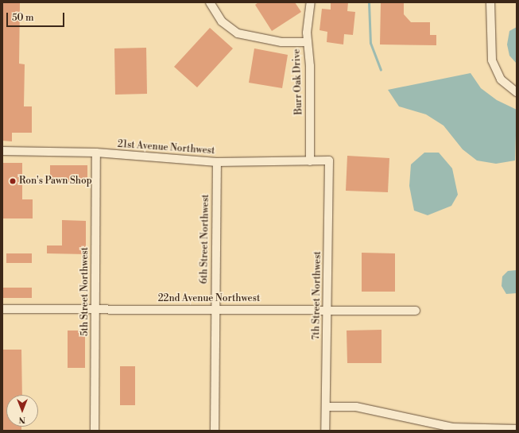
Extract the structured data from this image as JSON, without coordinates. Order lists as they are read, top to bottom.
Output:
{
  "streets": {
    "street": [
      "Burr Oak Drive",
      "21st Avenue Northwest",
      "6th Street Northwest",
      "5th Street Northwest",
      "7th Street Northwest",
      "22nd Avenue Northwest"
    ]
  },
  "crossings": [
    ["Burr Oak Drive", "21st Avenue Northwest"],
    ["21st Avenue Northwest", "6th Street Northwest"],
    ["21st Avenue Northwest", "5th Street Northwest"],
    ["21st Avenue Northwest", "7th Street Northwest"],
    ["6th Street Northwest", "22nd Avenue Northwest"],
    ["5th Street Northwest", "22nd Avenue Northwest"],
    ["7th Street Northwest", "22nd Avenue Northwest"]
  ],
  "places": ["Ron's Pawn Shop"],
  "scale_bar": "50 m",
  "north": "bottom"
}
